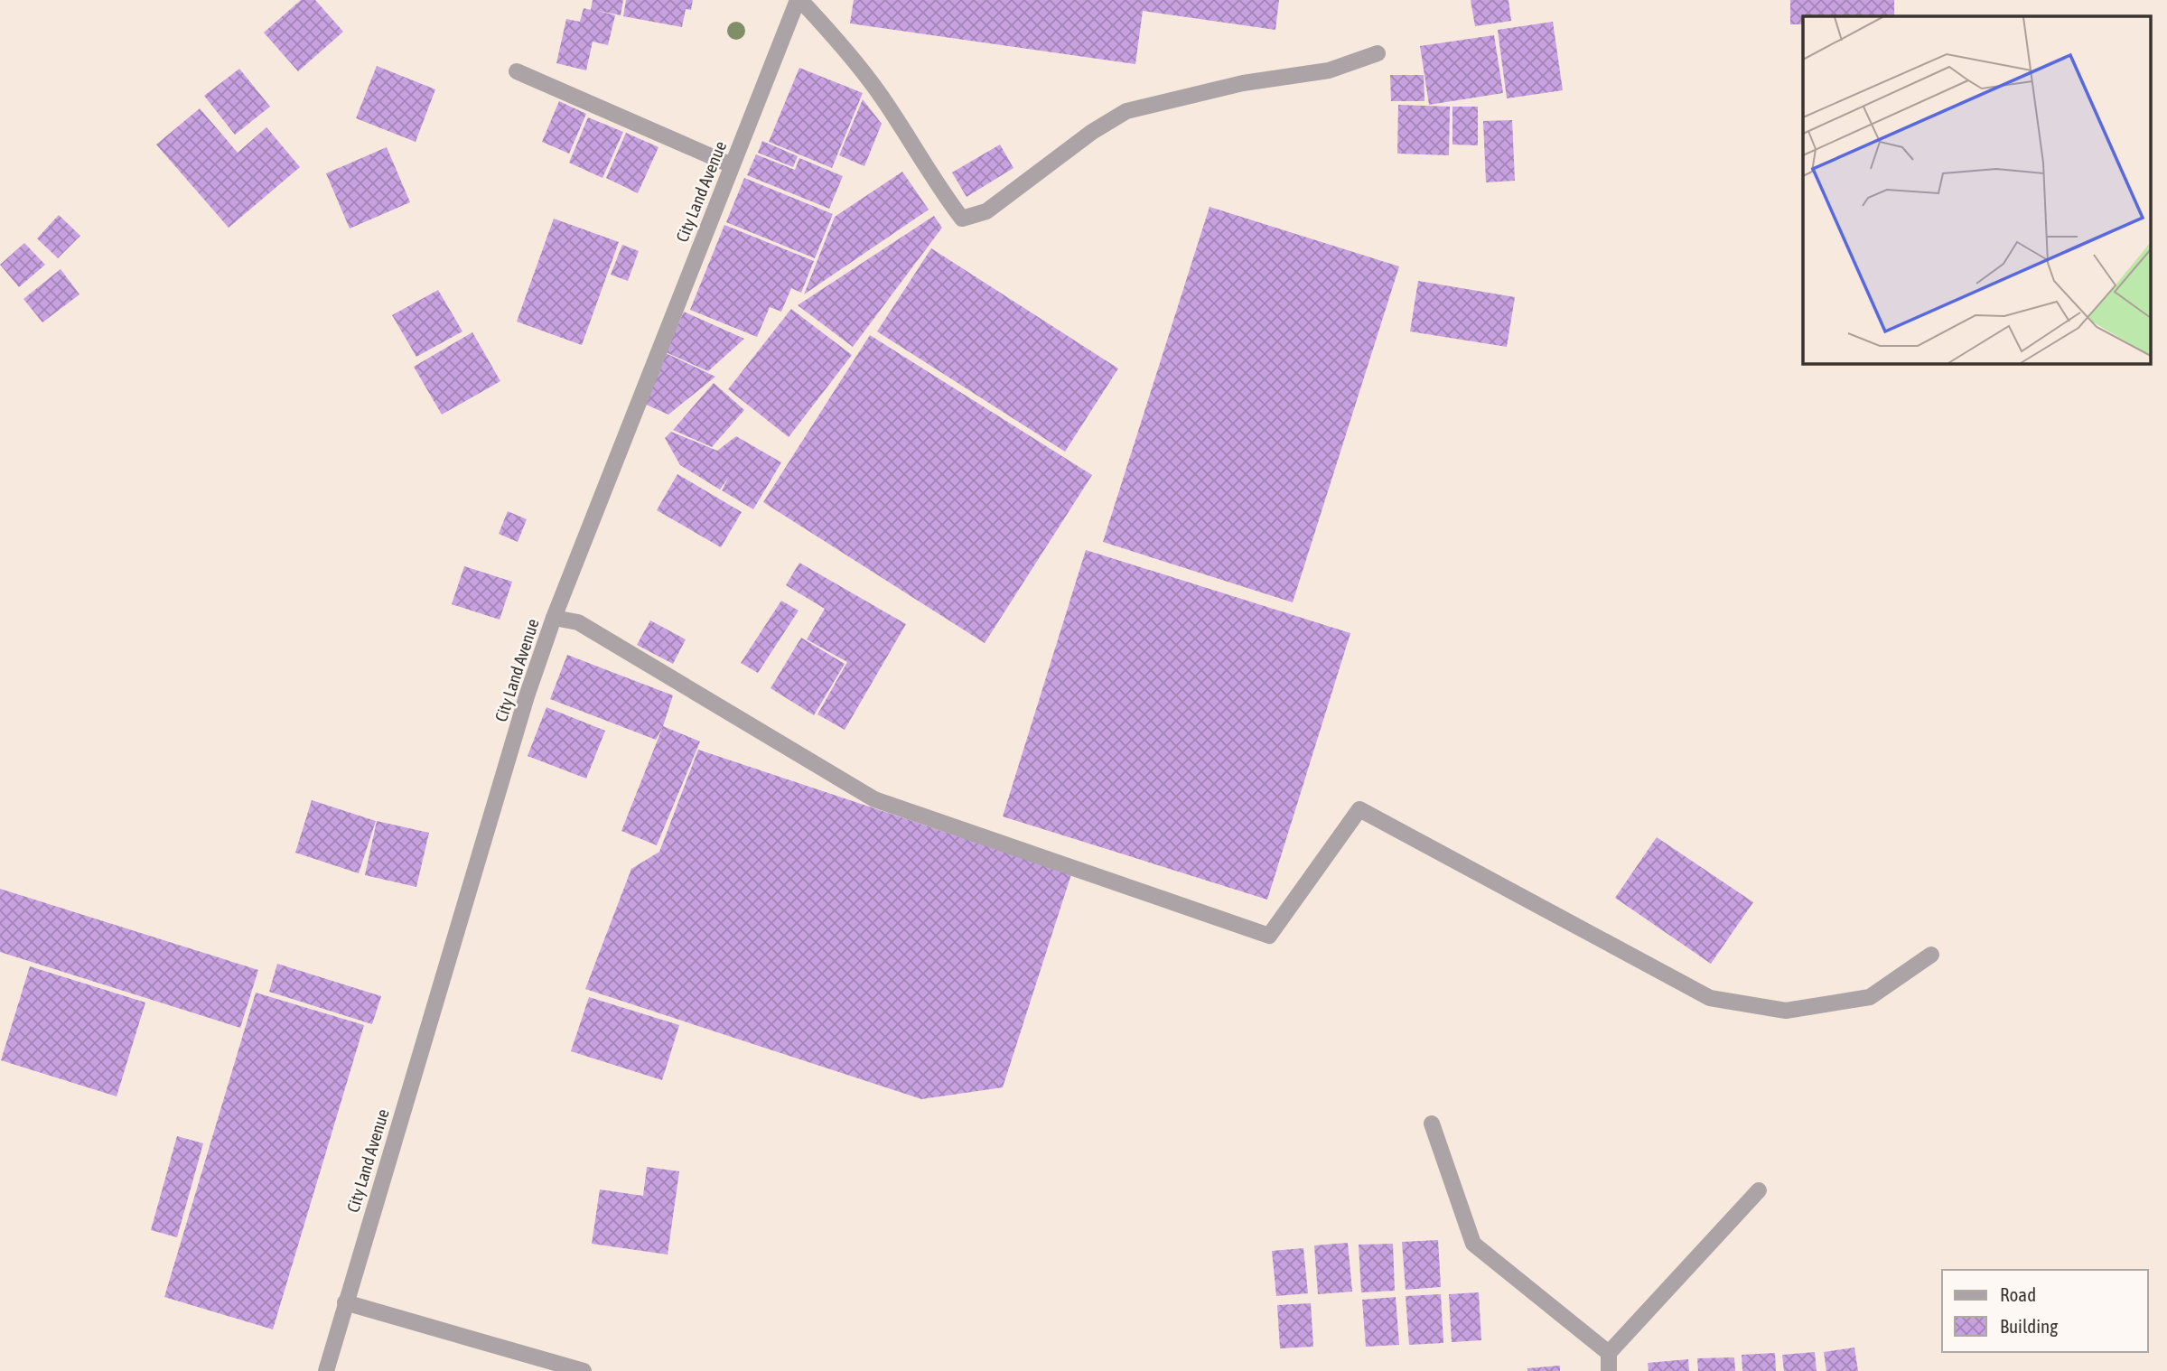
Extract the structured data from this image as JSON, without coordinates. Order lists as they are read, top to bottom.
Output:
{
  "streets": {
    "street": ["City Land Avenue"]
  },
  "legend": ["Road", "Building"]
}
